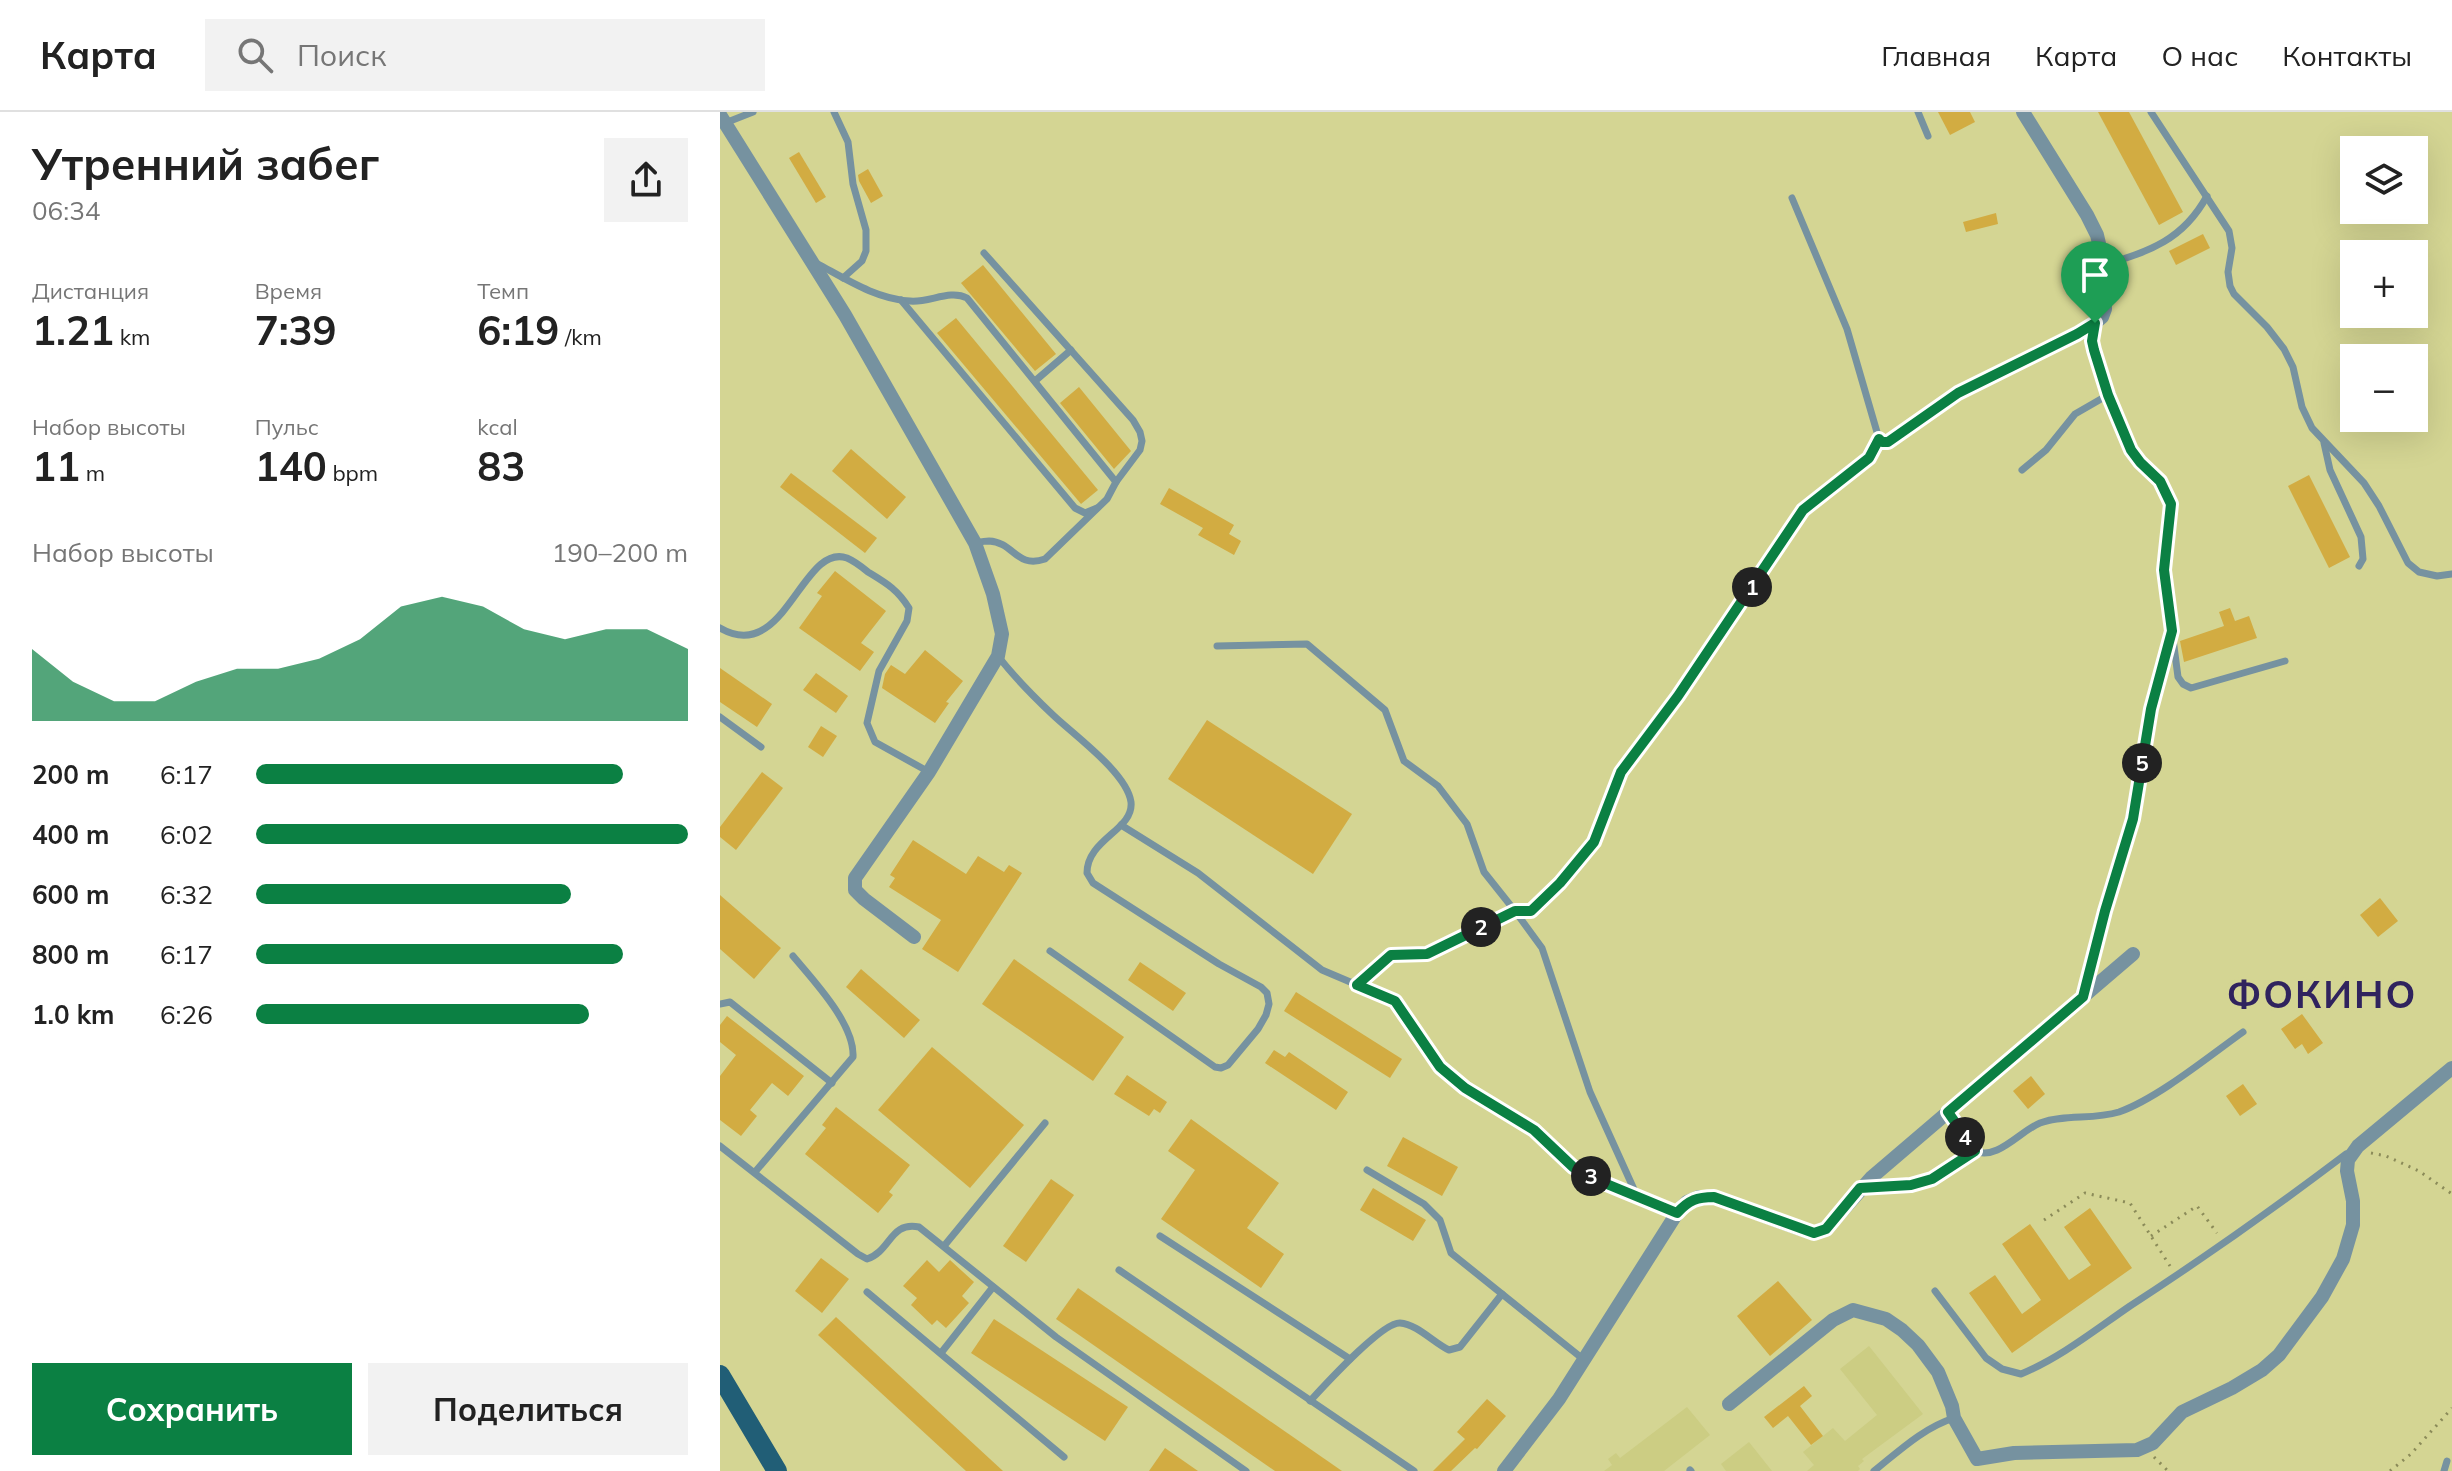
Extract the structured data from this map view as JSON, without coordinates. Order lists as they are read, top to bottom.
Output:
{
  "districts": ["ФОКИНО"],
  "page": {
    "header": "Карта",
    "search": "Поиск",
    "nav": [
      "Главная",
      "Карта",
      "О нас",
      "Контакты"
    ],
    "heading": ["Утренний забег", "06:34"],
    "map_buttons": ["+", "−"],
    "stats": [
      ["Дистанция", "1.21 km"],
      ["Время", "7:39"],
      ["Темп", "6:19 /km"],
      ["Набор высоты", "11 m"],
      ["Пульс", "140 bpm"],
      ["kcal", "83"]
    ],
    "chart": ["Набор высоты", "190–200 m"],
    "pins": [
      "1",
      "5",
      "2",
      "4",
      "3"
    ],
    "list": [
      {
        "name": "200 m",
        "note": "6:17"
      },
      {
        "name": "400 m",
        "note": "6:02"
      },
      {
        "name": "600 m",
        "note": "6:32"
      },
      {
        "name": "800 m",
        "note": "6:17"
      },
      {
        "name": "1.0 km",
        "note": "6:26"
      }
    ],
    "buttons": ["Сохранить", "Поделиться"]
  }
}
